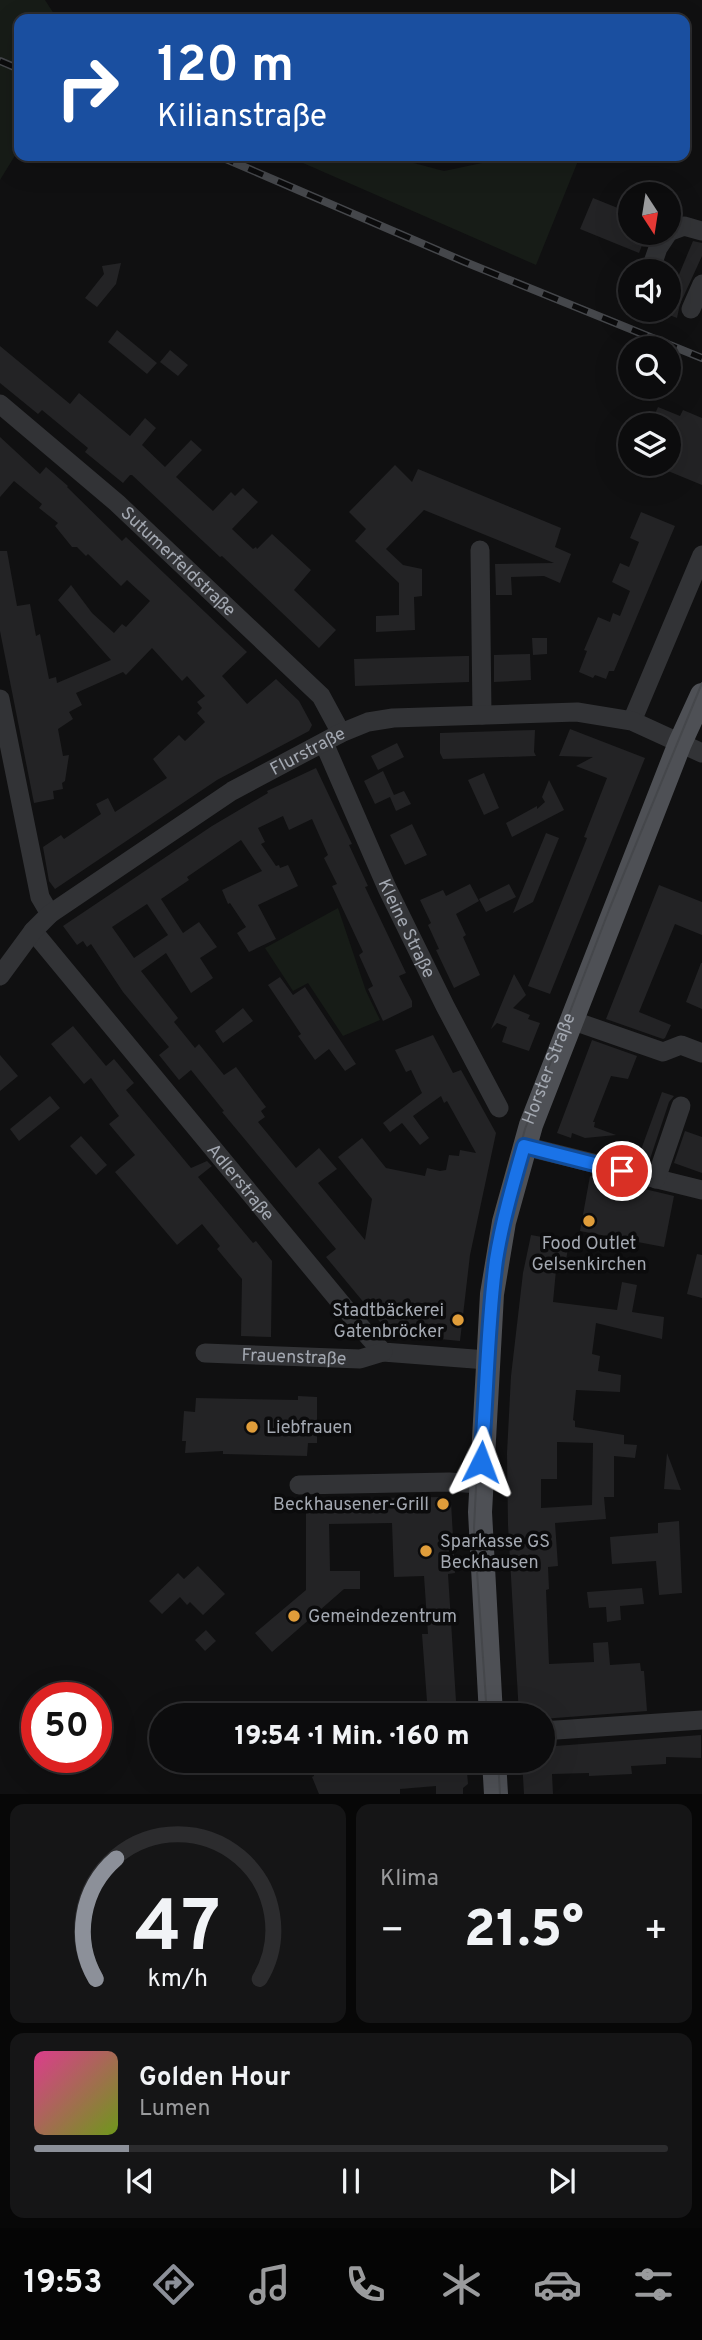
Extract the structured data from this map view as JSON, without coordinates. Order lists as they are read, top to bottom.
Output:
{
  "streets": {
    "main road": ["Horster Straße"],
    "street": [
      "Sutumerfeldstraße",
      "Flurstraße",
      "Kleine Straße",
      "Adlerstraße",
      "Frauenstraße"
    ]
  },
  "crossings": [
    ["Sutumerfeldstraße", "Flurstraße"],
    ["Flurstraße", "Kleine Straße"],
    ["Flurstraße", "Horster Straße"],
    ["Flurstraße", "Adlerstraße"],
    ["Adlerstraße", "Frauenstraße"]
  ],
  "places": [
    "Food Outlet Gelsenkirchen",
    "Stadtbäckerei Gatenbröcker",
    "Liebfrauen",
    "Beckhausener-Grill",
    "Sparkasse GS Beckhausen",
    "Gemeindezentrum"
  ],
  "north": "bottom",
  "page": {
    "turn": ["120 m", "Kilianstraße"],
    "limit": "50",
    "trip": "19:54 · 1 Min. · 160 m",
    "tile": "Klima",
    "heat": ["−", "21.5°", "+"],
    "song": ["Golden Hour", "Lumen"],
    "tabs": "19:53",
    "gauge": ["47", "km/h"]
  }
}
